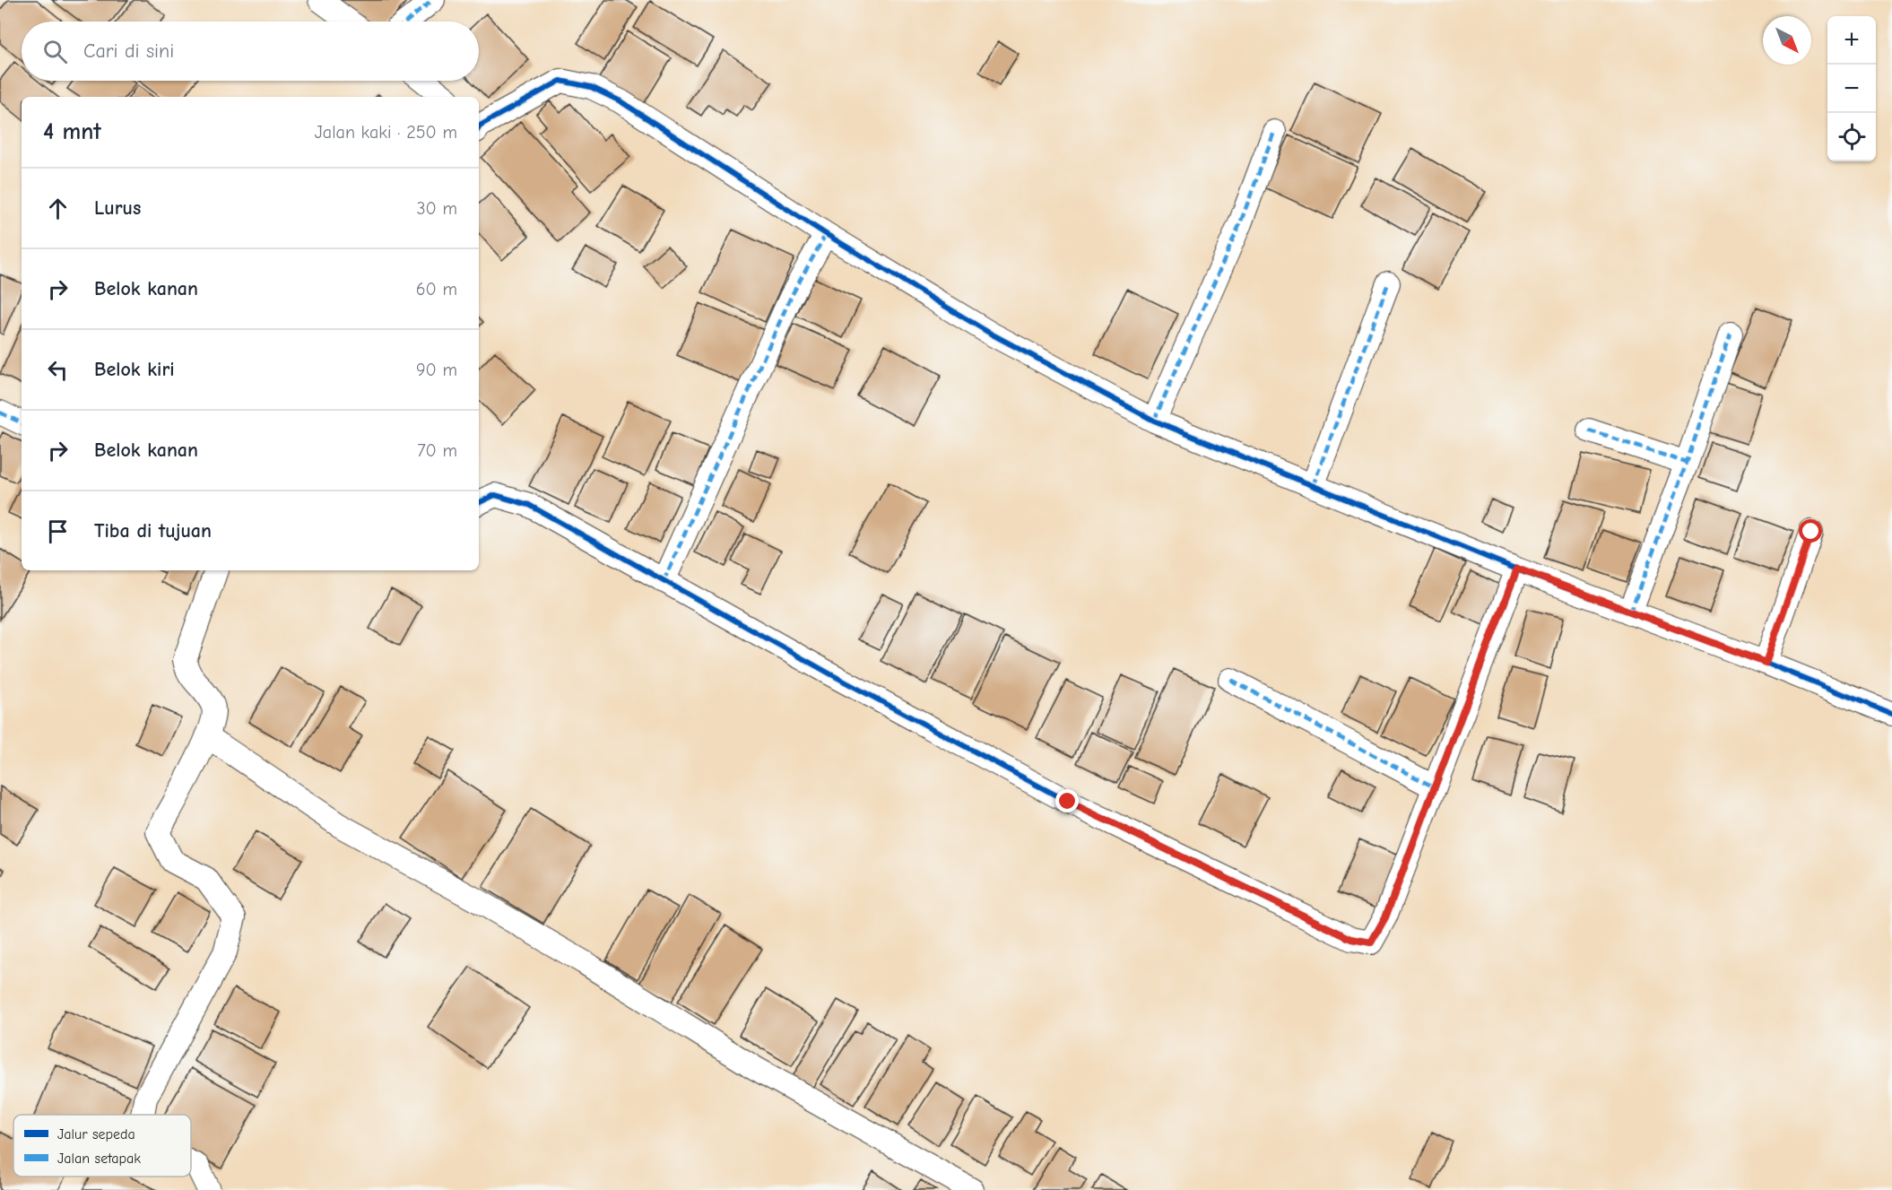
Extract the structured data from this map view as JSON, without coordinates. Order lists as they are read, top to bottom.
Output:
{
  "legend": ["Jalur sepeda", "Jalan setapak"],
  "north": "bottom right",
  "page": {
    "map_buttons": ["+", "−"],
    "search": "Cari di sini",
    "heading": ["4 mnt", "Jalan kaki · 250 m"],
    "list": [
      ["Lurus", "30 m"],
      ["Belok kanan", "60 m"],
      ["Belok kiri", "90 m"],
      ["Belok kanan", "70 m"],
      "Tiba di tujuan"
    ]
  }
}
